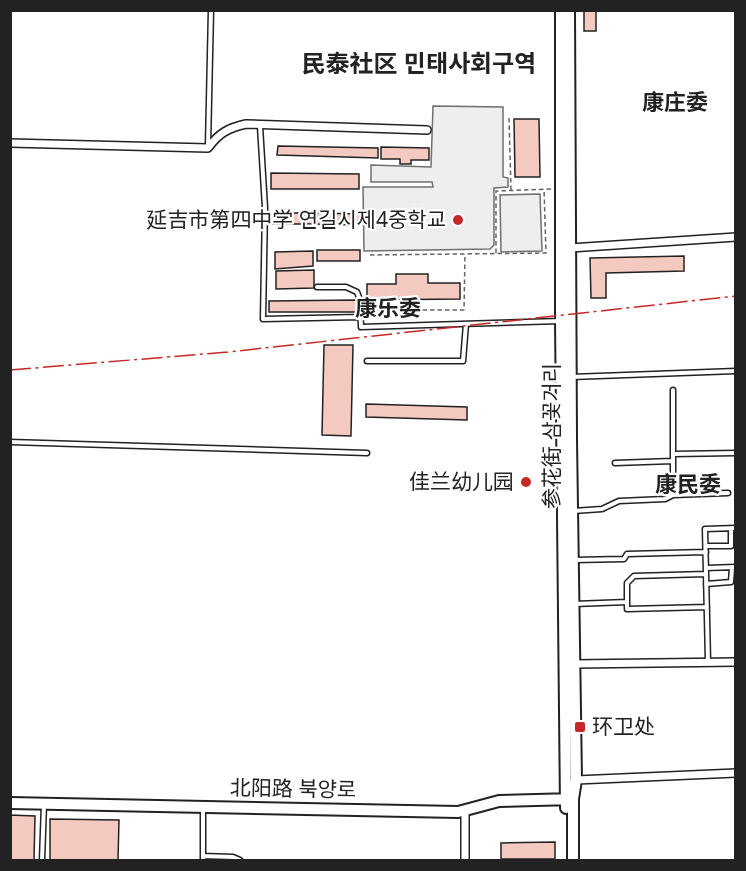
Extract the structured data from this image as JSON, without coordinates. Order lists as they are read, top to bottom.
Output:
{
  "streets": {
    "main road": ["参花街 삼꽃거리", "北阳路 북양로"]
  },
  "crossings": [
    ["参花街 삼꽃거리", "北阳路 북양로"]
  ],
  "districts": [
    "民泰社区 민태사회구역",
    "康庄委",
    "康乐委",
    "康民委"
  ],
  "places": {
    "other": ["延吉市第四中学 연길시제4중학교", "佳兰幼儿园"],
    "transit": ["环卫处"]
  }
}
